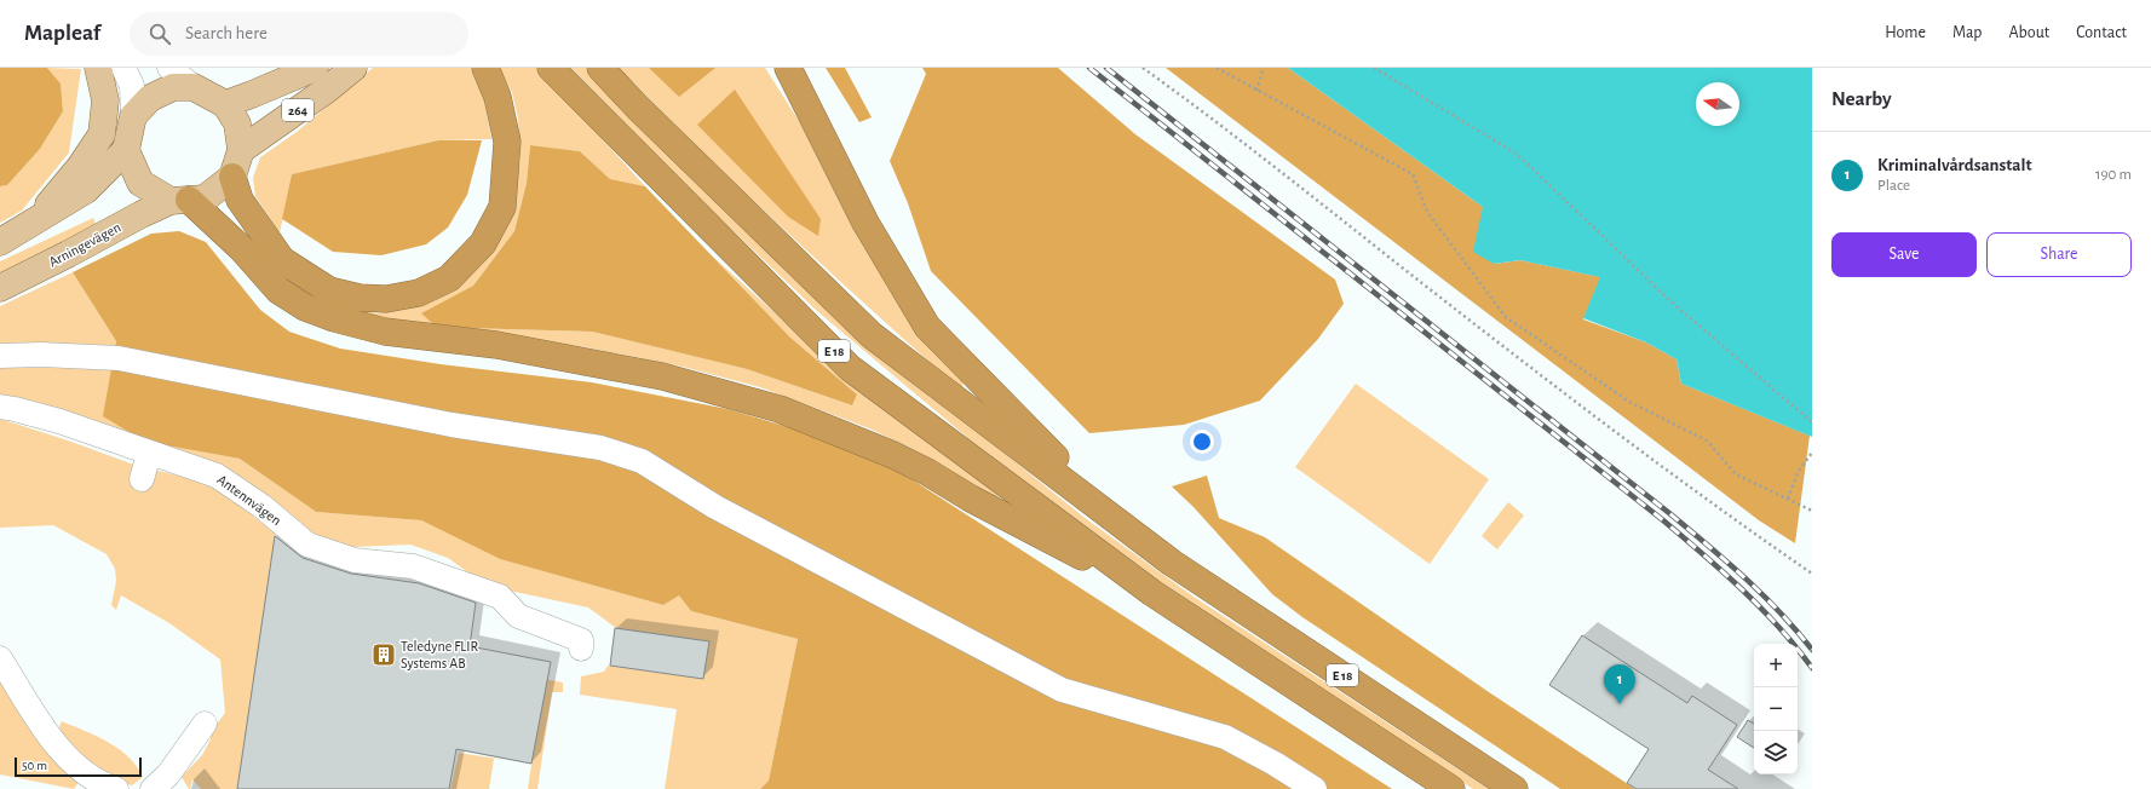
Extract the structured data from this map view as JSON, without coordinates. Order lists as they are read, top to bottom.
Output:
{
  "streets": {
    "highway": ["E 18"],
    "main road": ["264", "Arningevägen"],
    "street": ["Antennvägen"]
  },
  "crossings": [
    ["264", "Arningevägen"]
  ],
  "places": {
    "building": ["Teledyne FLIR Systems AB"]
  },
  "scale_bar": "50 m",
  "north": "left",
  "page": {
    "header": "Mapleaf",
    "search": "Search here",
    "nav": [
      "Home",
      "Map",
      "About",
      "Contact"
    ],
    "heading": "Nearby",
    "list": [
      {
        "mark": "1",
        "name": "Kriminalvårdsanstalt",
        "note": "Place",
        "value": "190 m"
      }
    ],
    "buttons": ["Save", "Share"],
    "map_buttons": ["+", "−"],
    "pins": "1",
    "scale": "50 m"
  }
}
